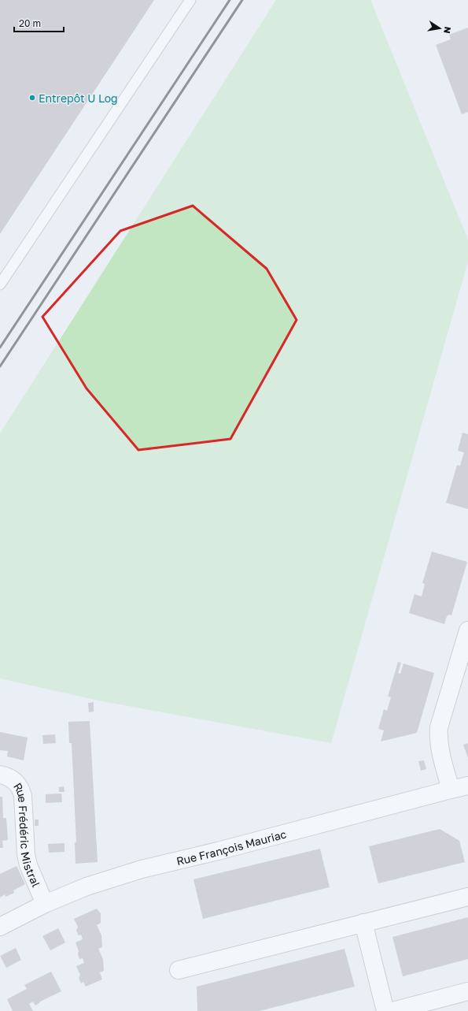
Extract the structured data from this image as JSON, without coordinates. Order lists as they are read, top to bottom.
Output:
{
  "streets": {
    "street": ["Rue Frédéric Mistral", "Rue François Mauriac"]
  },
  "crossings": [
    ["Rue Frédéric Mistral", "Rue François Mauriac"]
  ],
  "places": ["Entrepôt U Log"],
  "scale_bar": "20 m",
  "north": "right"
}
